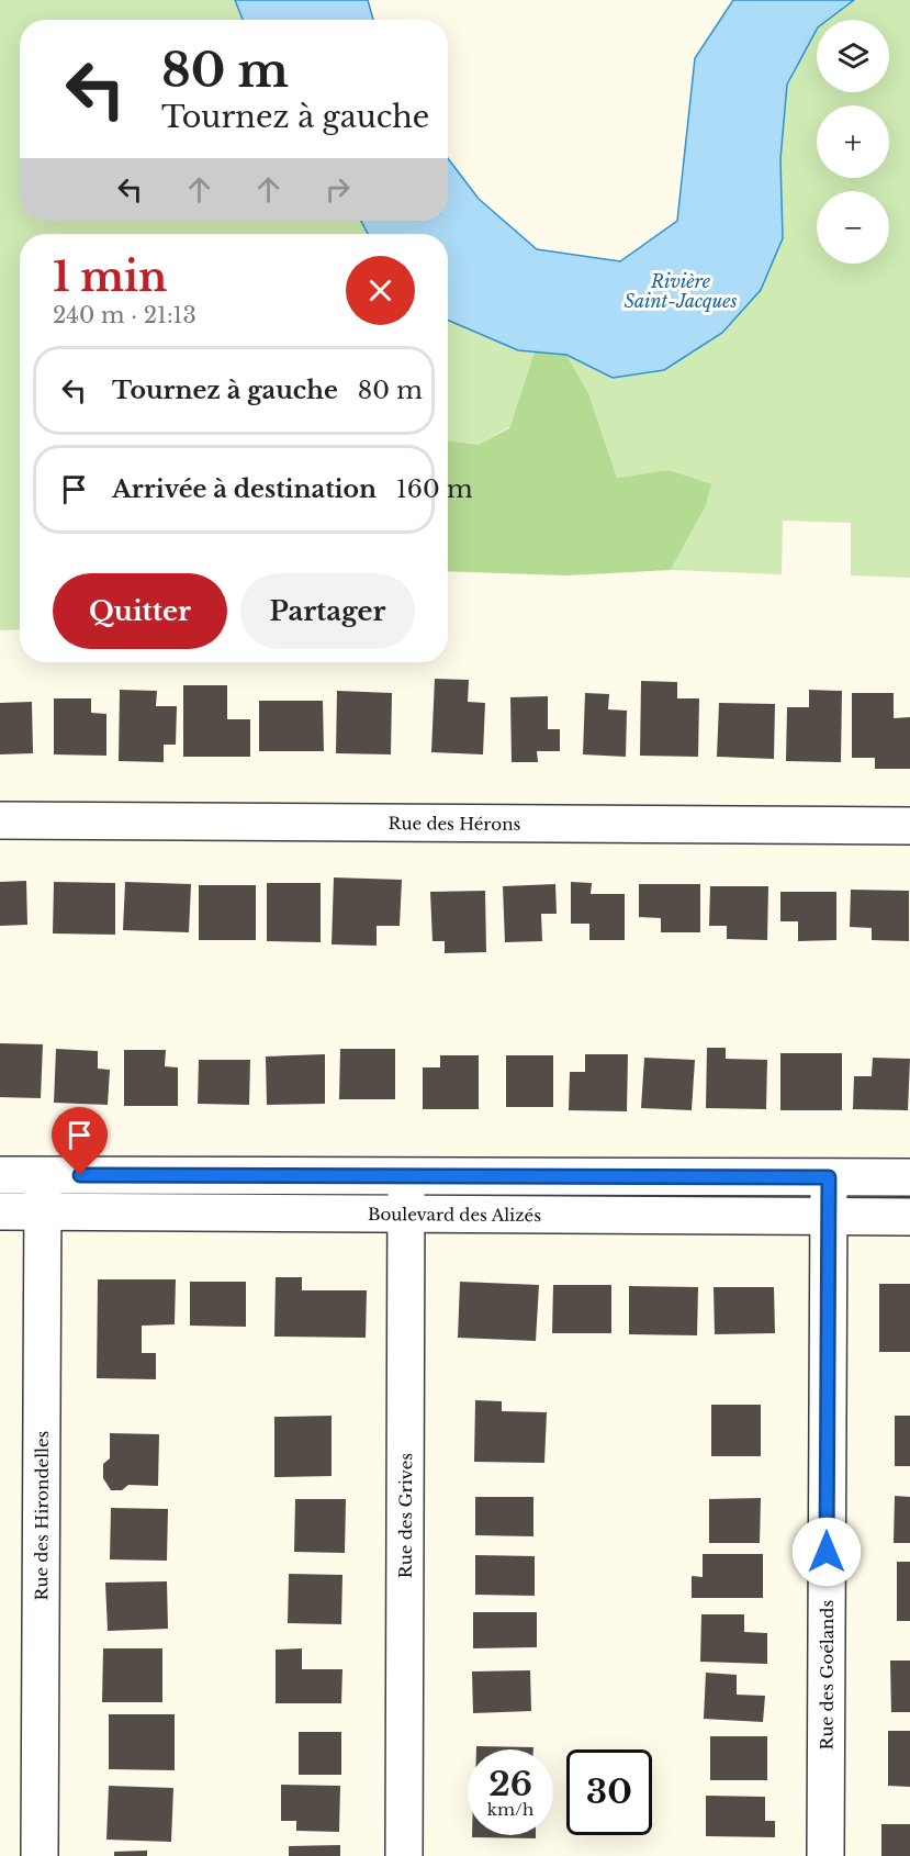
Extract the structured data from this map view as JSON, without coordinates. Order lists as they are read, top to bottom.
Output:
{
  "streets": {
    "street": [
      "Rue des Hérons",
      "Boulevard des Alizés",
      "Rue des Hirondelles",
      "Rue des Grives",
      "Rue des Goélands"
    ]
  },
  "crossings": [
    ["Boulevard des Alizés", "Rue des Hirondelles"],
    ["Boulevard des Alizés", "Rue des Grives"],
    ["Boulevard des Alizés", "Rue des Goélands"]
  ],
  "water": ["Rivière Saint-Jacques"],
  "page": {
    "map_buttons": ["+", "−"],
    "turn": ["80 m", "Tournez à gauche"],
    "heading": ["1 min", "240 m · 21:13"],
    "list": [
      {
        "name": "Tournez à gauche",
        "value": "80 m"
      },
      {
        "name": "Arrivée à destination",
        "value": "160 m"
      }
    ],
    "buttons": ["Quitter", "Partager"],
    "speed": "26 km/h",
    "limit": "30"
  }
}
